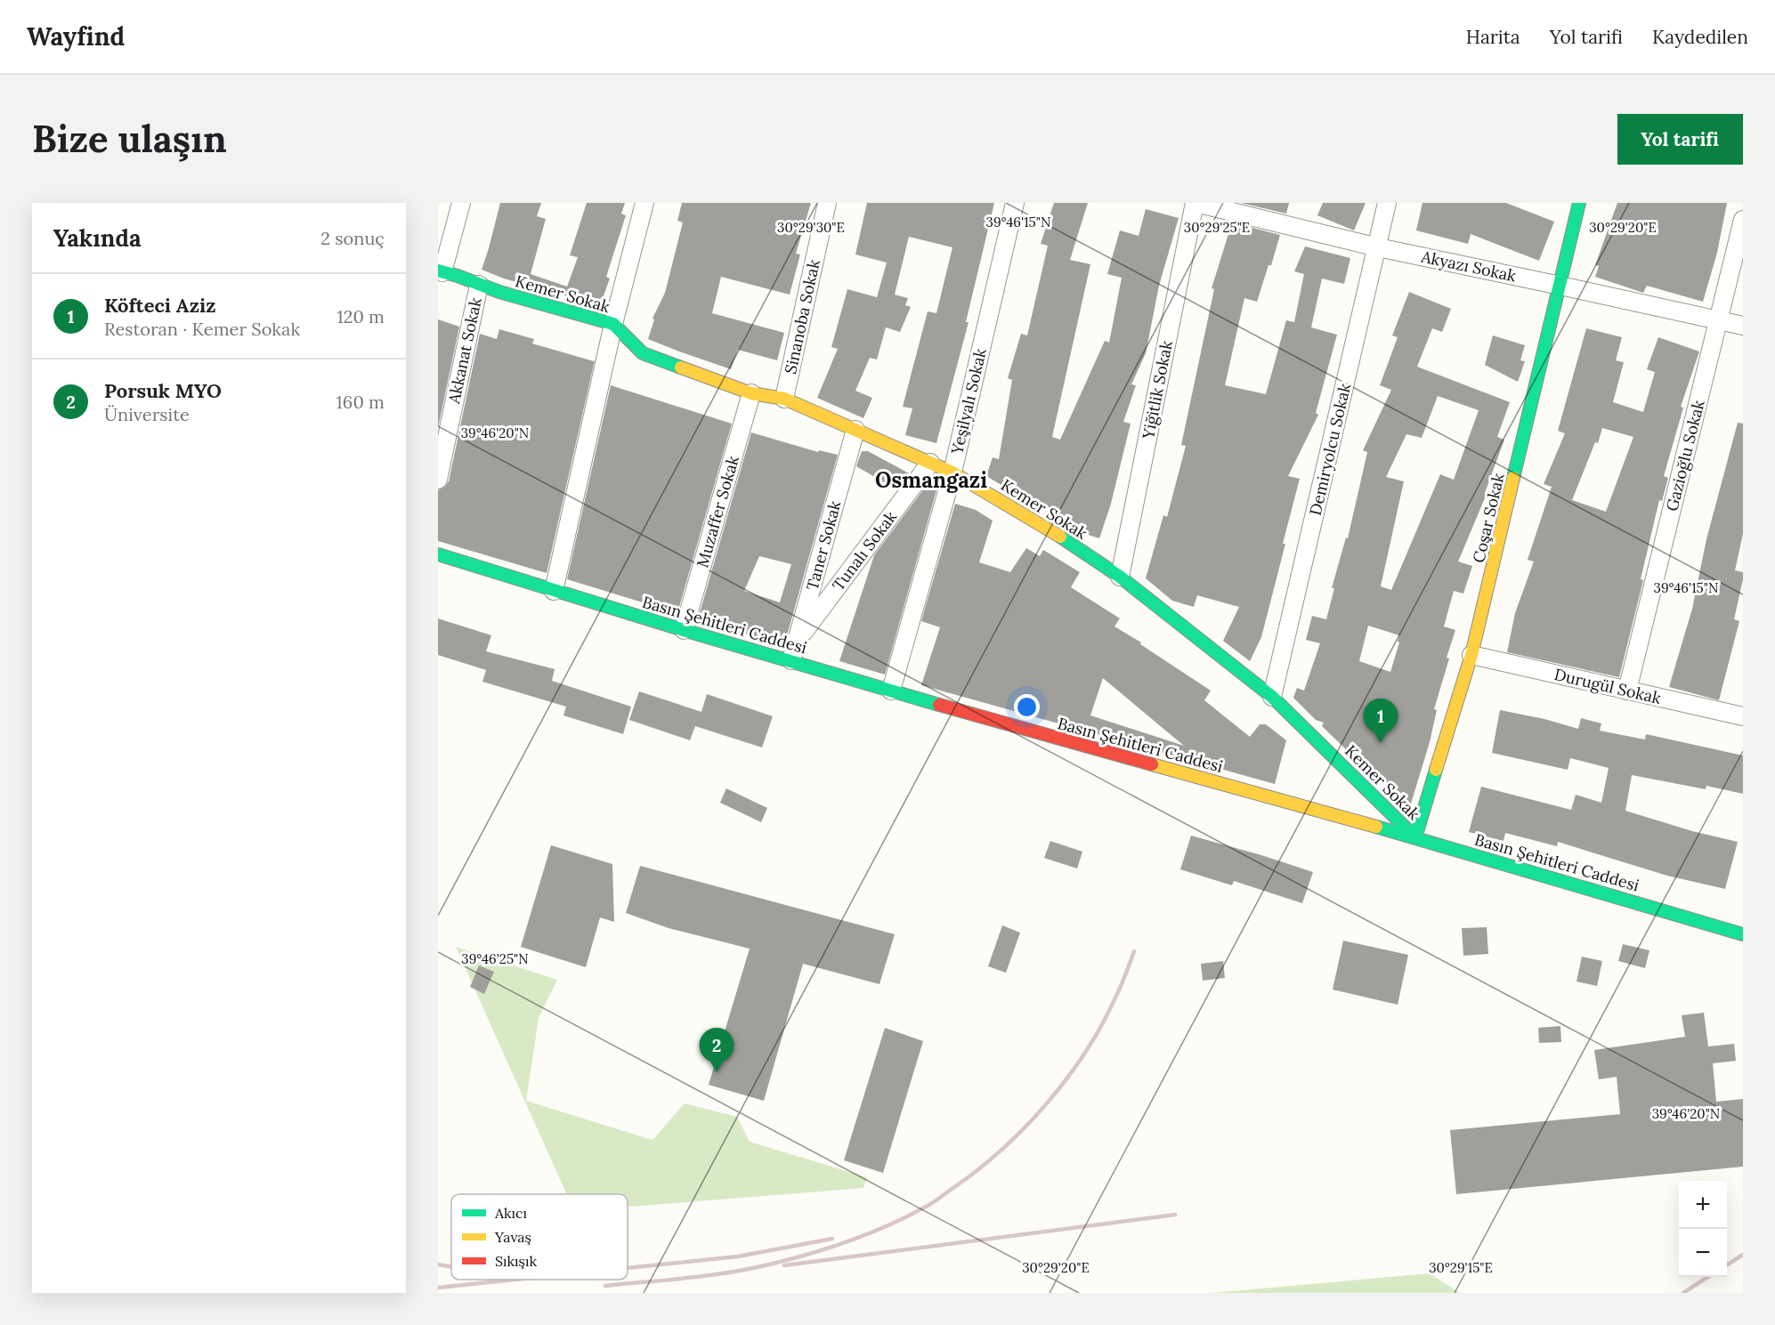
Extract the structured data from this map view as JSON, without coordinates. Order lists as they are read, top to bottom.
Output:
{
  "streets": {
    "street": [
      "Akyazı Sokak",
      "Kemer Sokak",
      "Sinanoba Sokak",
      "Akkanat Sokak",
      "Yiğitlik Sokak",
      "Yeşilyalı Sokak",
      "Demiryolcu Sokak",
      "Gazioğlu Sokak",
      "Muzaffer Sokak",
      "Coşar Sokak",
      "Taner Sokak",
      "Tunalı Sokak",
      "Basın Şehitleri Caddesi",
      "Durugül Sokak"
    ]
  },
  "crossings": [
    ["Akyazı Sokak", "Yiğitlik Sokak"],
    ["Akyazı Sokak", "Demiryolcu Sokak"],
    ["Akyazı Sokak", "Gazioğlu Sokak"],
    ["Akyazı Sokak", "Coşar Sokak"],
    ["Kemer Sokak", "Sinanoba Sokak"],
    ["Kemer Sokak", "Akkanat Sokak"],
    ["Kemer Sokak", "Yiğitlik Sokak"],
    ["Kemer Sokak", "Yeşilyalı Sokak"],
    ["Kemer Sokak", "Demiryolcu Sokak"],
    ["Kemer Sokak", "Muzaffer Sokak"],
    ["Kemer Sokak", "Coşar Sokak"],
    ["Kemer Sokak", "Taner Sokak"],
    ["Kemer Sokak", "Tunalı Sokak"],
    ["Kemer Sokak", "Basın Şehitleri Caddesi"],
    ["Yeşilyalı Sokak", "Basın Şehitleri Caddesi"],
    ["Gazioğlu Sokak", "Durugül Sokak"],
    ["Muzaffer Sokak", "Basın Şehitleri Caddesi"],
    ["Coşar Sokak", "Basın Şehitleri Caddesi"],
    ["Coşar Sokak", "Durugül Sokak"],
    ["Taner Sokak", "Tunalı Sokak"],
    ["Taner Sokak", "Basın Şehitleri Caddesi"]
  ],
  "districts": ["Osmangazi"],
  "legend": ["Akıcı", "Yavaş", "Sıkışık"],
  "page": {
    "header": "Wayfind",
    "nav": ["Harita", "Yol tarifi", "Kaydedilen"],
    "buttons": "Yol tarifi",
    "title": "Bize ulaşın",
    "heading": ["Yakında", "2 sonuç"],
    "list": [
      {
        "mark": "1",
        "name": "Köfteci Aziz",
        "note": "Restoran · Kemer Sokak",
        "value": "120 m"
      },
      {
        "mark": "2",
        "name": "Porsuk MYO",
        "note": "Üniversite",
        "value": "160 m"
      }
    ],
    "pins": ["1", "2"],
    "map_buttons": ["+", "−"]
  },
  "coordinates": [
    "39°46'15\"N",
    "30°29'30\"E",
    "30°29'25\"E",
    "30°29'20\"E",
    "39°46'20\"N",
    "39°46'25\"N",
    "30°29'15\"E"
  ]
}
